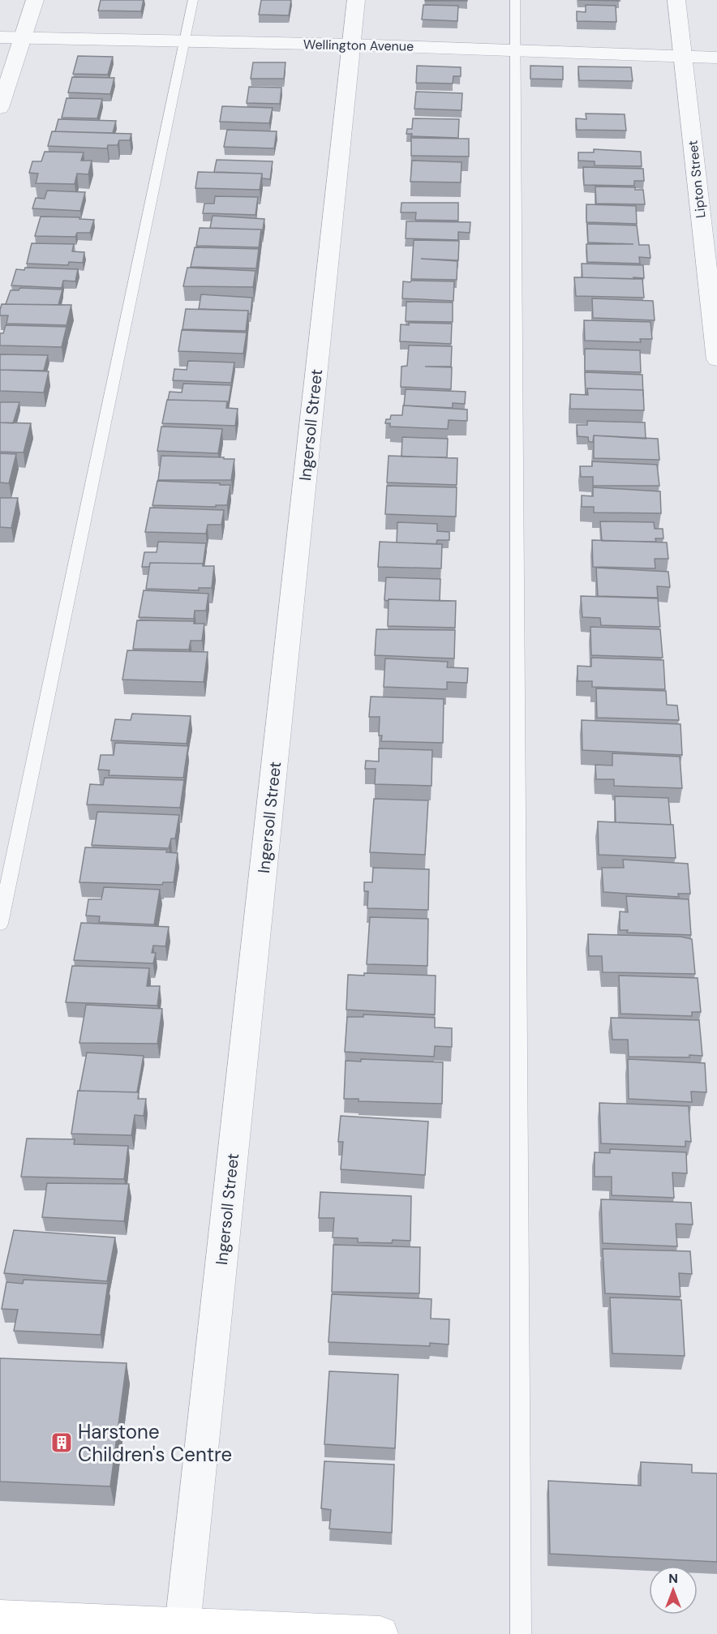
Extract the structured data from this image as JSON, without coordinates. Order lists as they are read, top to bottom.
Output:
{
  "streets": {
    "street": ["Wellington Avenue", "Lipton Street", "Ingersoll Street"]
  },
  "crossings": [
    ["Wellington Avenue", "Lipton Street"],
    ["Wellington Avenue", "Ingersoll Street"]
  ],
  "places": {
    "building": ["Harstone Children's Centre"]
  },
  "north": "top"
}
